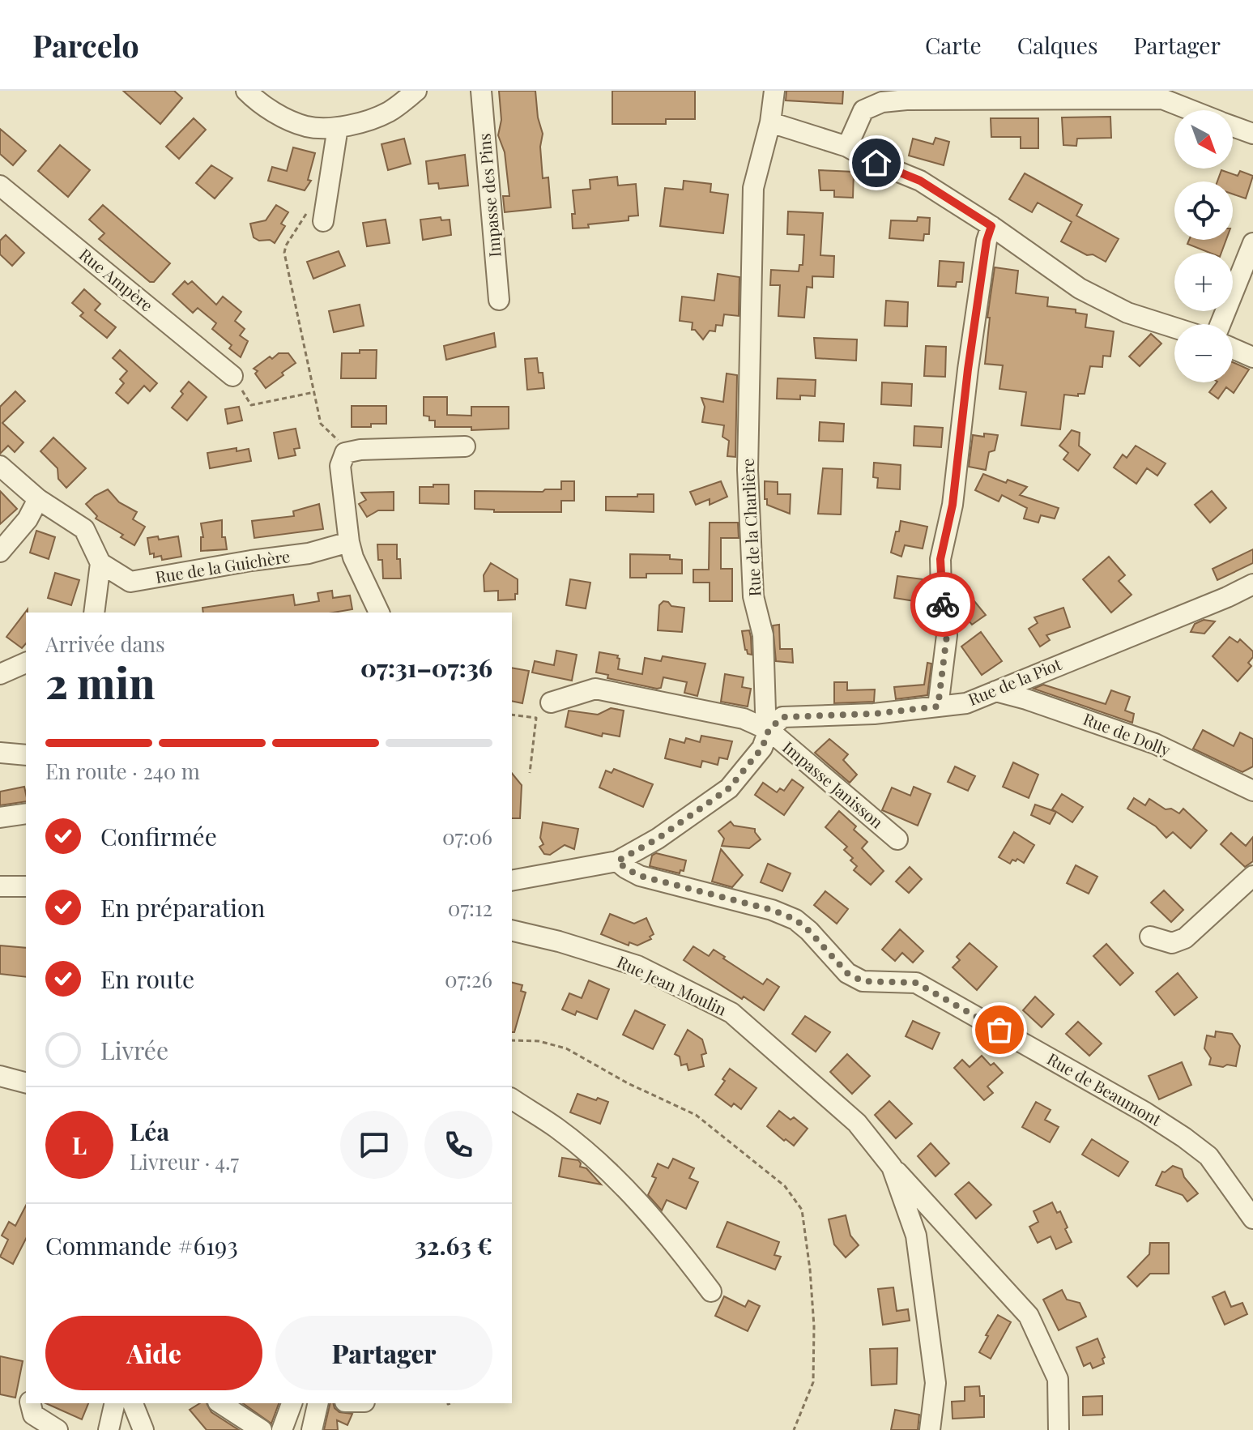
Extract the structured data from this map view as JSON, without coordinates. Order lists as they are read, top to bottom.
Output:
{
  "streets": {
    "street": [
      "Impasse des Pins",
      "Rue Ampère",
      "Rue de la Charlière",
      "Rue de la Guichère",
      "Rue de la Piot",
      "Rue de Dolly",
      "Impasse Janisson",
      "Rue Jean Moulin",
      "Rue de Beaumont"
    ]
  },
  "crossings": [
    ["Rue de la Charlière", "Rue de la Piot"],
    ["Rue de la Charlière", "Impasse Janisson"],
    ["Rue de la Piot", "Rue de Dolly"],
    ["Rue de la Piot", "Impasse Janisson"]
  ],
  "north": "bottom right",
  "page": {
    "header": "Parcelo",
    "nav": ["Carte", "Calques", "Partager"],
    "map_buttons": ["+", "−"],
    "heading": ["2 min", "Arrivée dans", "07:31–07:36"],
    "panel": [
      "Léa",
      "Livreur · 4.7",
      "Commande #6193",
      "32.63 €"
    ],
    "bar": "En route · 240 m",
    "list": [
      ["Confirmée", "07:06"],
      ["En préparation", "07:12"],
      ["En route", "07:26"],
      "Livrée"
    ],
    "round": "L",
    "buttons": ["Aide", "Partager"]
  }
}
